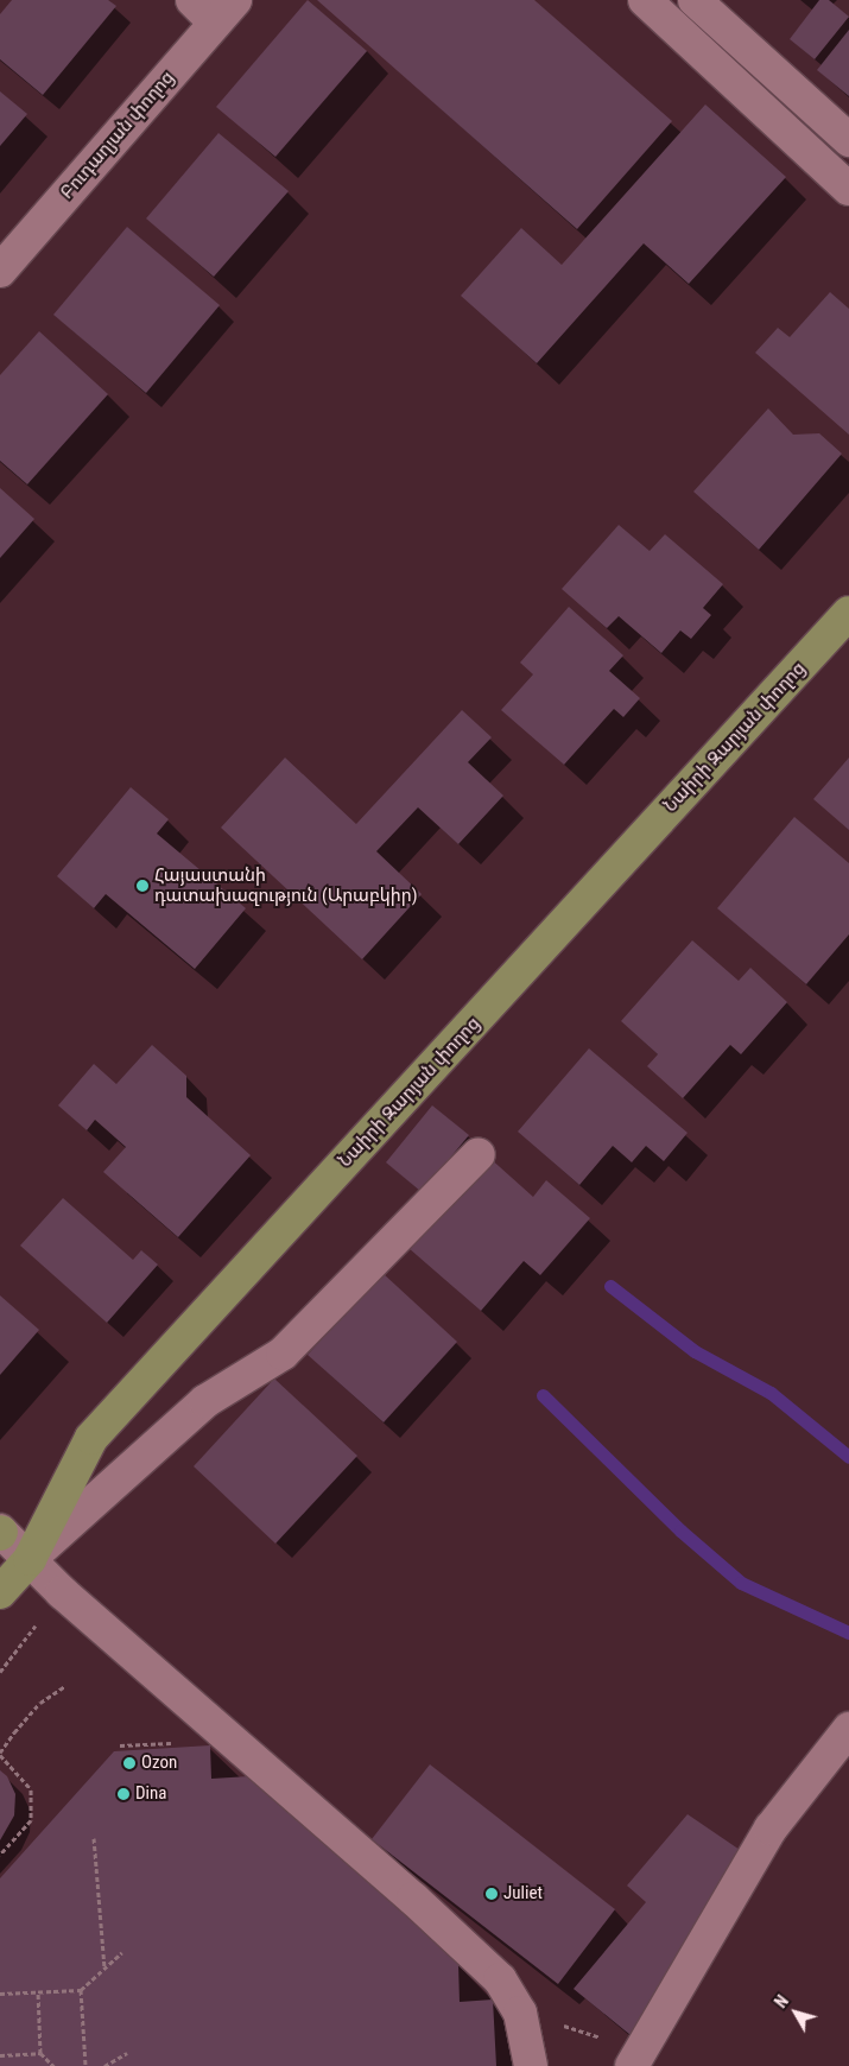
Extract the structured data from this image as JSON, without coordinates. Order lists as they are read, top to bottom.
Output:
{
  "streets": {
    "main road": ["Նաիրի Զարյան փողոց"],
    "street": ["Բուդաղյան փողոց"]
  },
  "places": [
    "Հայաստանի դատախազություն (Արաբկիր)",
    "Ozon",
    "Dina",
    "Juliet"
  ],
  "north": "top left"
}
